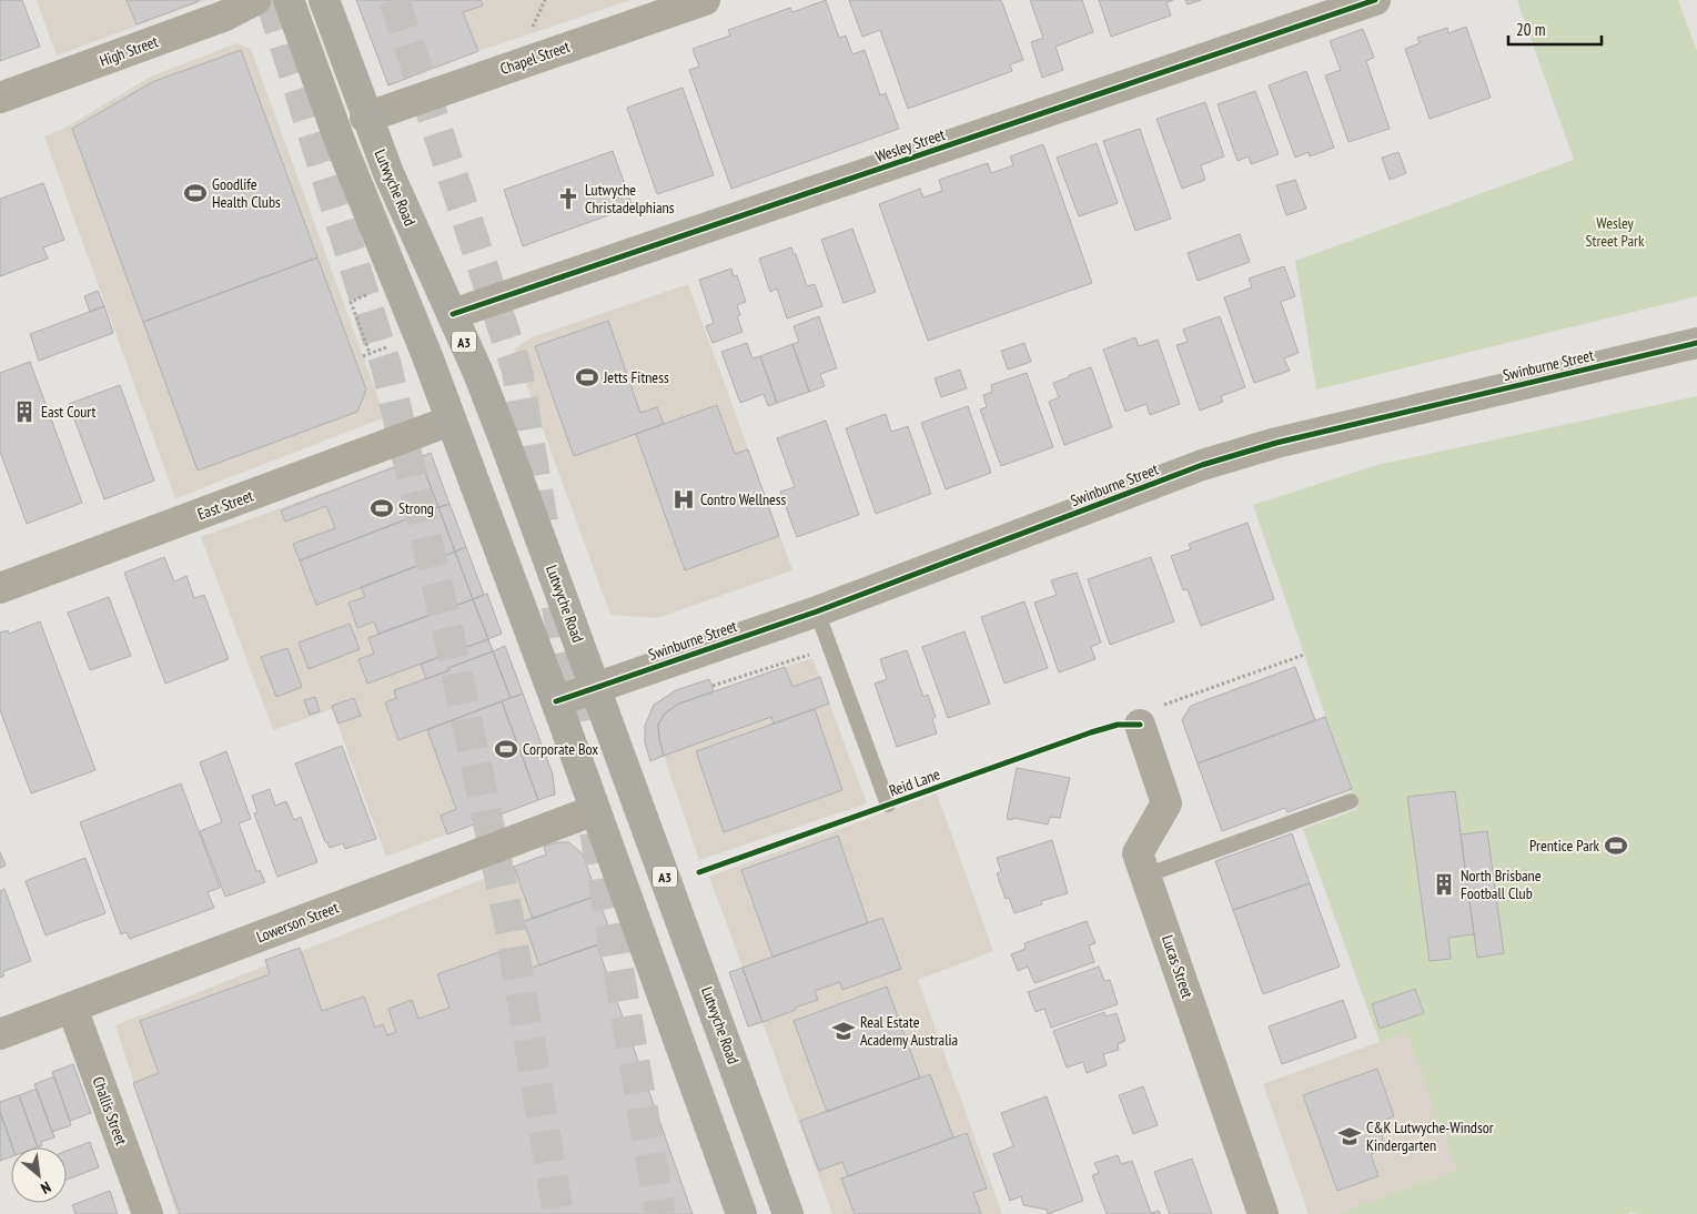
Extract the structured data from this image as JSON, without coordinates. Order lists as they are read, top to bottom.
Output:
{
  "streets": {
    "highway": ["Lutwyche Road", "A3"],
    "street": [
      "High Street",
      "Chapel Street",
      "Wesley Street",
      "Swinburne Street",
      "East Street",
      "Lowerson Street",
      "Lucas Street",
      "Challis Street"
    ],
    "lane": ["Reid Lane"]
  },
  "crossings": [
    ["Chapel Street", "Lutwyche Road"],
    ["Wesley Street", "Lutwyche Road"],
    ["Lutwyche Road", "Swinburne Street"],
    ["Swinburne Street", "Reid Lane"],
    ["Lowerson Street", "Challis Street"]
  ],
  "parks": ["Wesley Street Park"],
  "places": {
    "sports": [
      "Goodlife Health Clubs",
      "Jetts Fitness",
      "Strong",
      "Corporate Box",
      "Prentice Park"
    ],
    "church": ["Lutwyche Christadelphians"],
    "building": ["East Court", "North Brisbane Football Club"],
    "hospital": ["Contro Wellness"],
    "school or university": ["Real Estate Academy Australia", "C&K Lutwyche-Windsor Kindergarten"]
  },
  "scale_bar": "20 m",
  "north": "bottom right"
}
